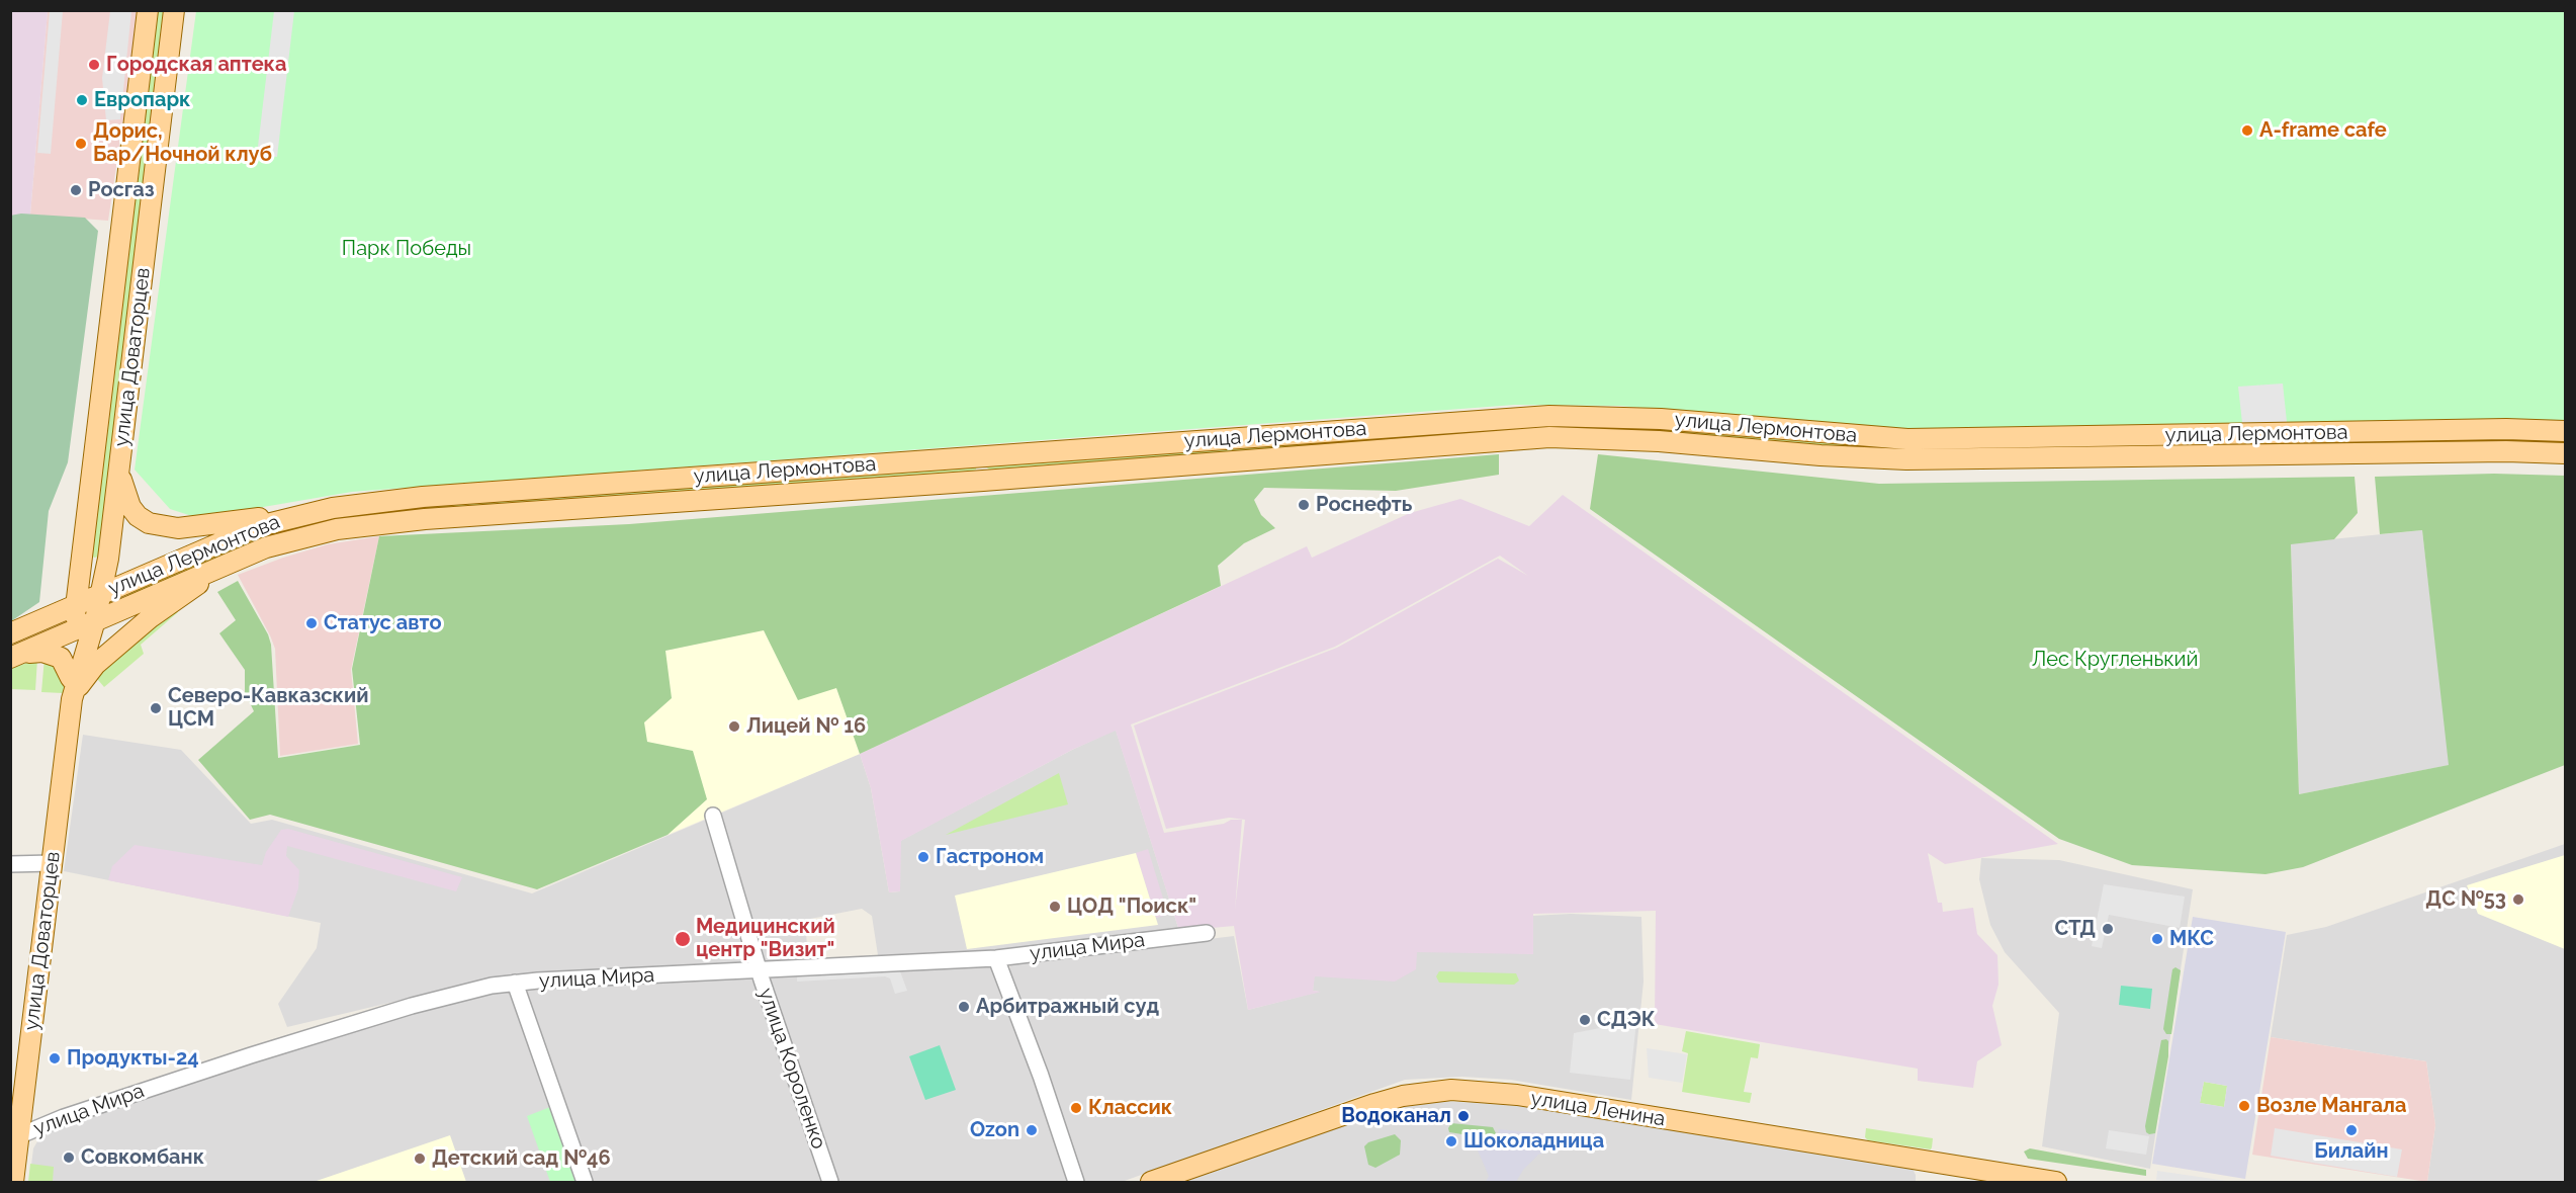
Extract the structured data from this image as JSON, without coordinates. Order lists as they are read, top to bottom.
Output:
{
  "streets": {
    "main road": ["улица Доваторцев", "улица Лермонтова", "улица Ленина"],
    "street": ["улица Мира", "улица Короленко"]
  },
  "crossings": [
    ["улица Доваторцев", "улица Лермонтова"],
    ["улица Доваторцев", "улица Мира"],
    ["улица Мира", "улица Короленко"]
  ],
  "parks": ["Парк Победы", "Лес Кругленький"],
  "places": [
    "Городская аптека",
    "Европарк",
    "A-frame cafe",
    "Дорис, Бар/Ночной клуб",
    "Росгаз",
    "Роснефть",
    "Статус авто",
    "Северо-Кавказский ЦСМ",
    "Лицей № 16",
    "Гастроном",
    "ДС №53",
    "ЦОД \"Поиск\"",
    "СТД",
    "Медицинский центр \"Визит\"",
    "МКС",
    "Арбитражный суд",
    "СДЭК",
    "Продукты-24",
    "Возле Мангала",
    "Классик",
    "Водоканал",
    "Ozon",
    "Билайн",
    "Шоколадница",
    "Совкомбанк",
    "Детский сад №46"
  ]
}
